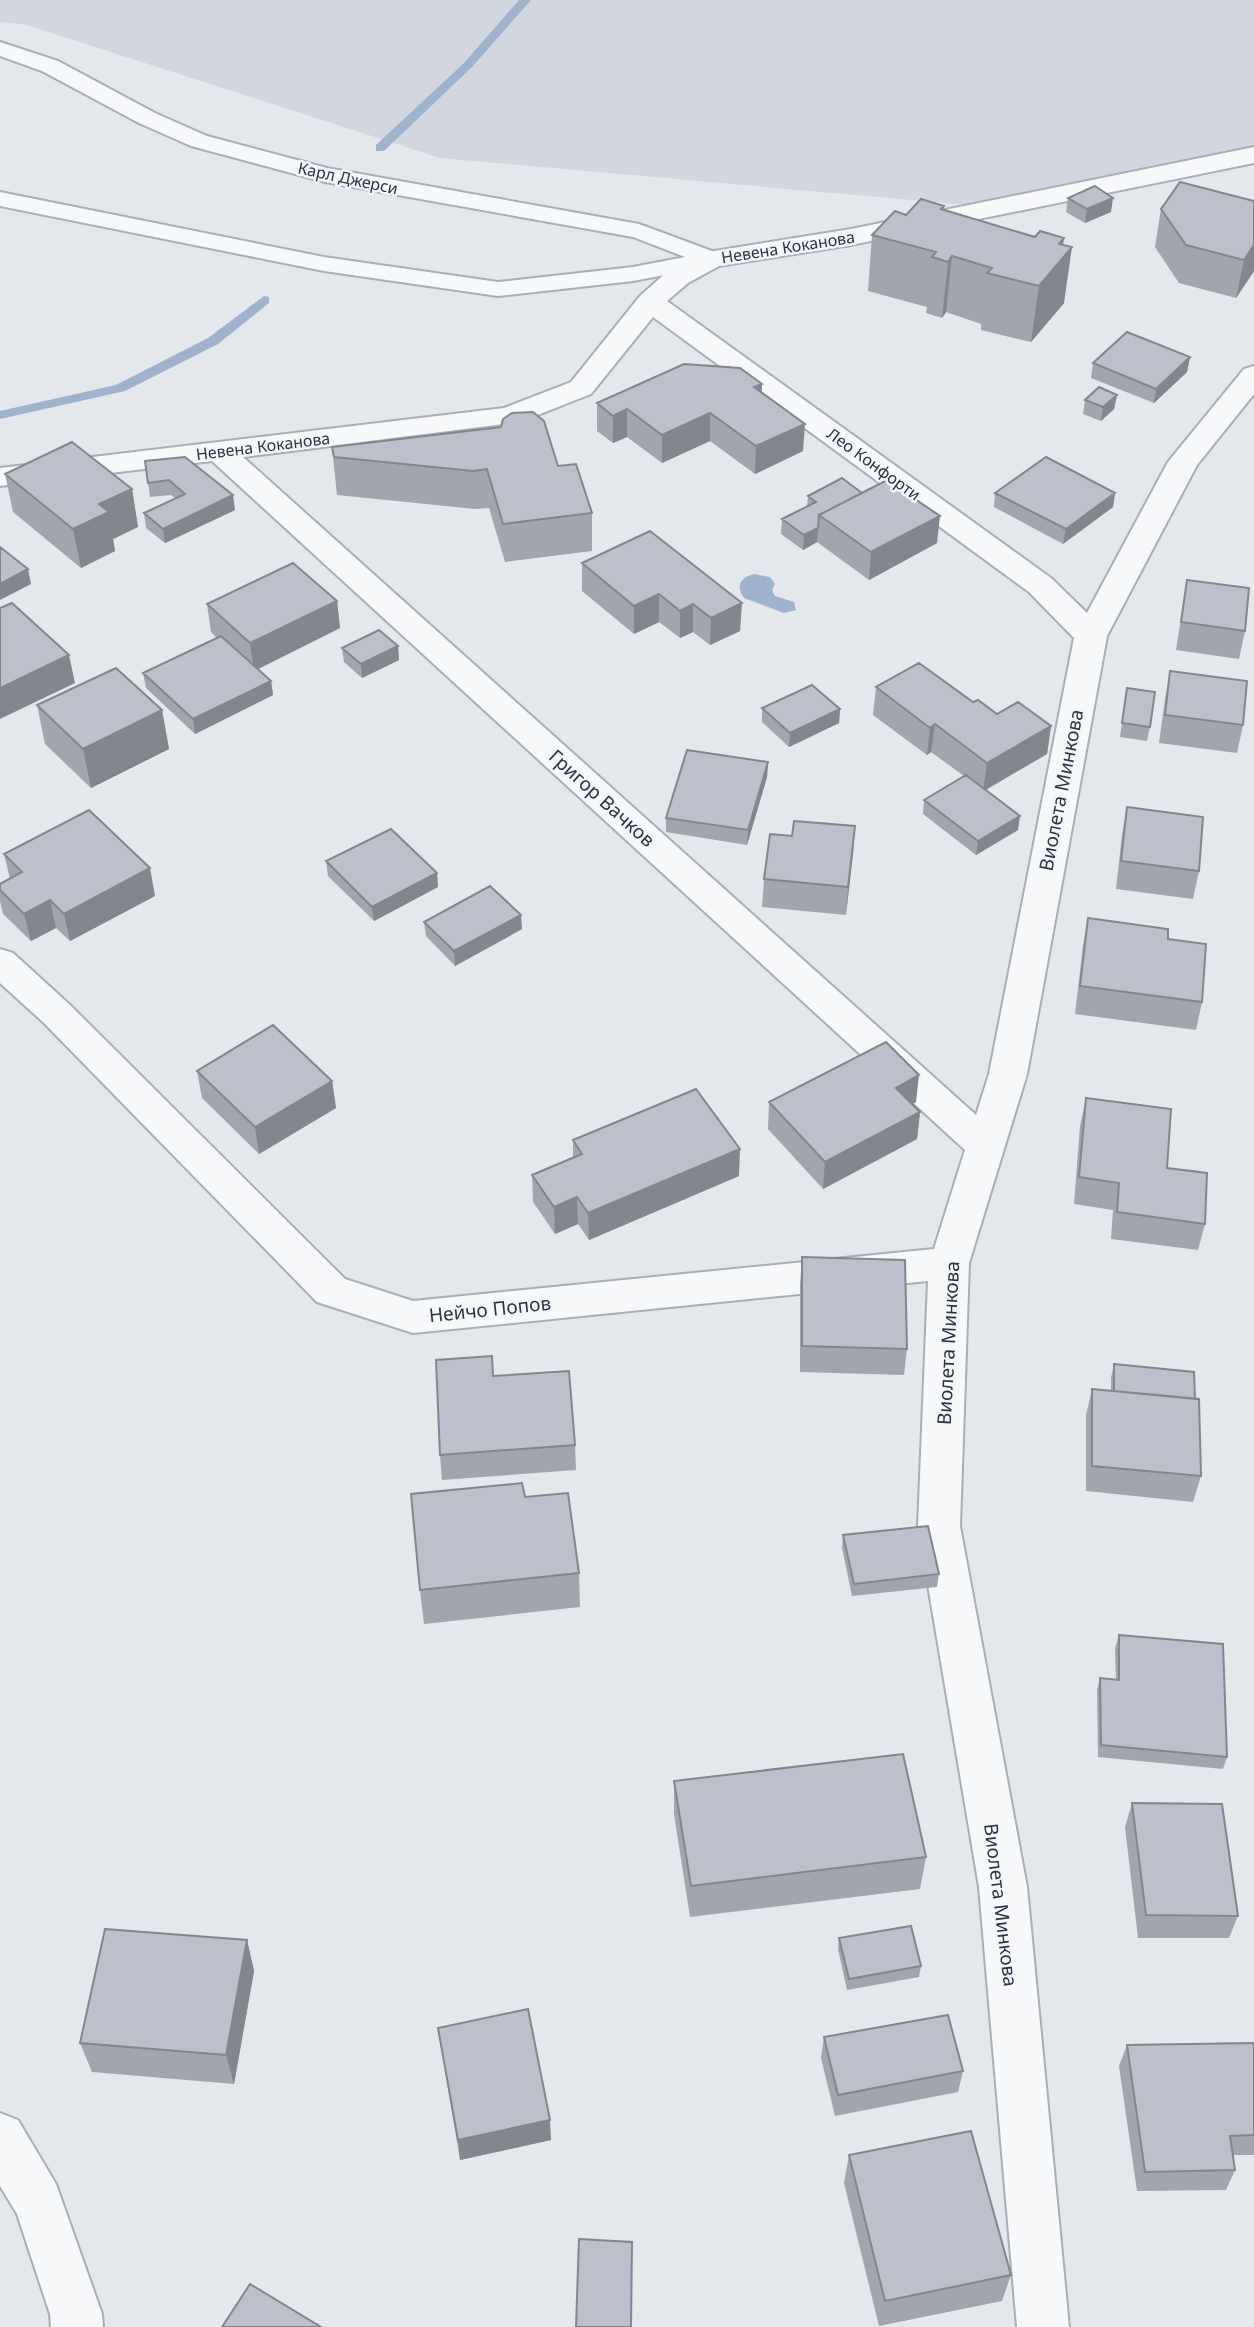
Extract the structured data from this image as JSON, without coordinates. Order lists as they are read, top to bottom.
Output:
{
  "streets": {
    "street": [
      "Невена Коканова",
      "Лео Конфорти",
      "Виолета Минкова",
      "Григор Вачков",
      "Нейчо Попов"
    ],
    "lane": ["Карл Джерси"]
  },
  "crossings": [
    ["Карл Джерси", "Невена Коканова"],
    ["Невена Коканова", "Лео Конфорти"],
    ["Невена Коканова", "Григор Вачков"],
    ["Лео Конфорти", "Виолета Минкова"],
    ["Виолета Минкова", "Григор Вачков"],
    ["Виолета Минкова", "Нейчо Попов"]
  ]
}
